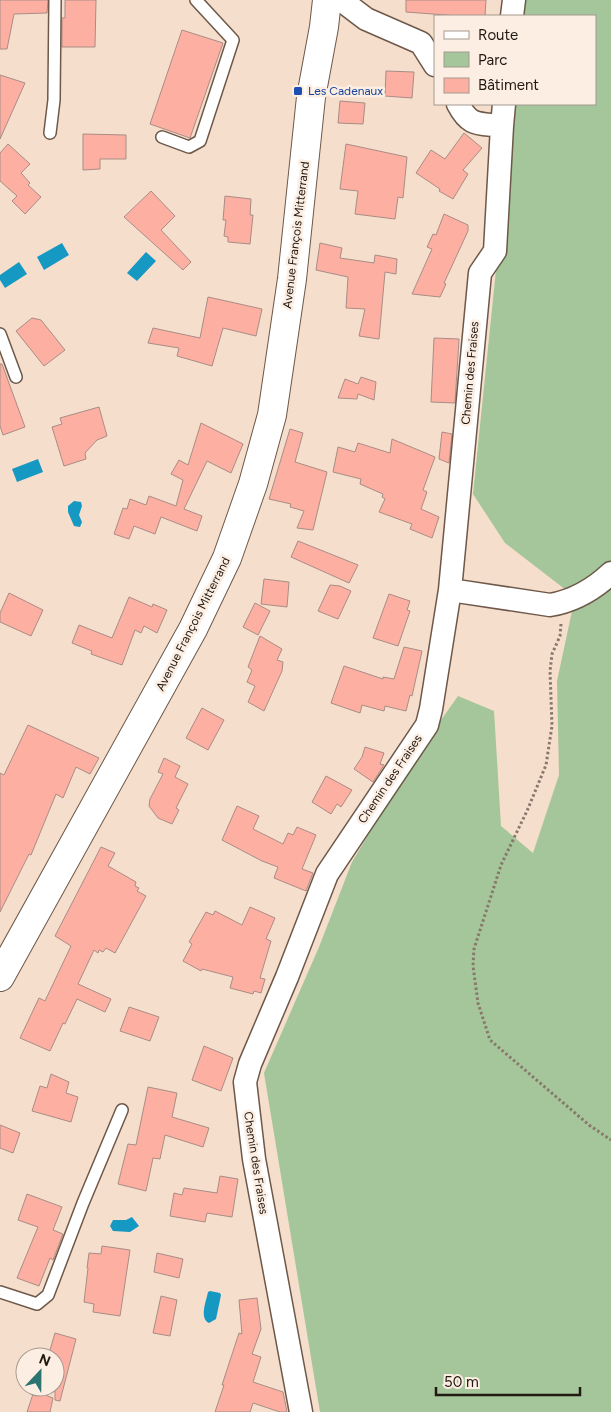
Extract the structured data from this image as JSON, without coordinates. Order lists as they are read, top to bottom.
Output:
{
  "streets": {
    "main road": ["Avenue François Mitterrand"],
    "street": ["Chemin des Fraises"]
  },
  "places": {
    "transit": ["Les Cadenaux"]
  },
  "legend": ["Route", "Parc", "Bâtiment"],
  "scale_bar": "50 m",
  "north": "top"
}
